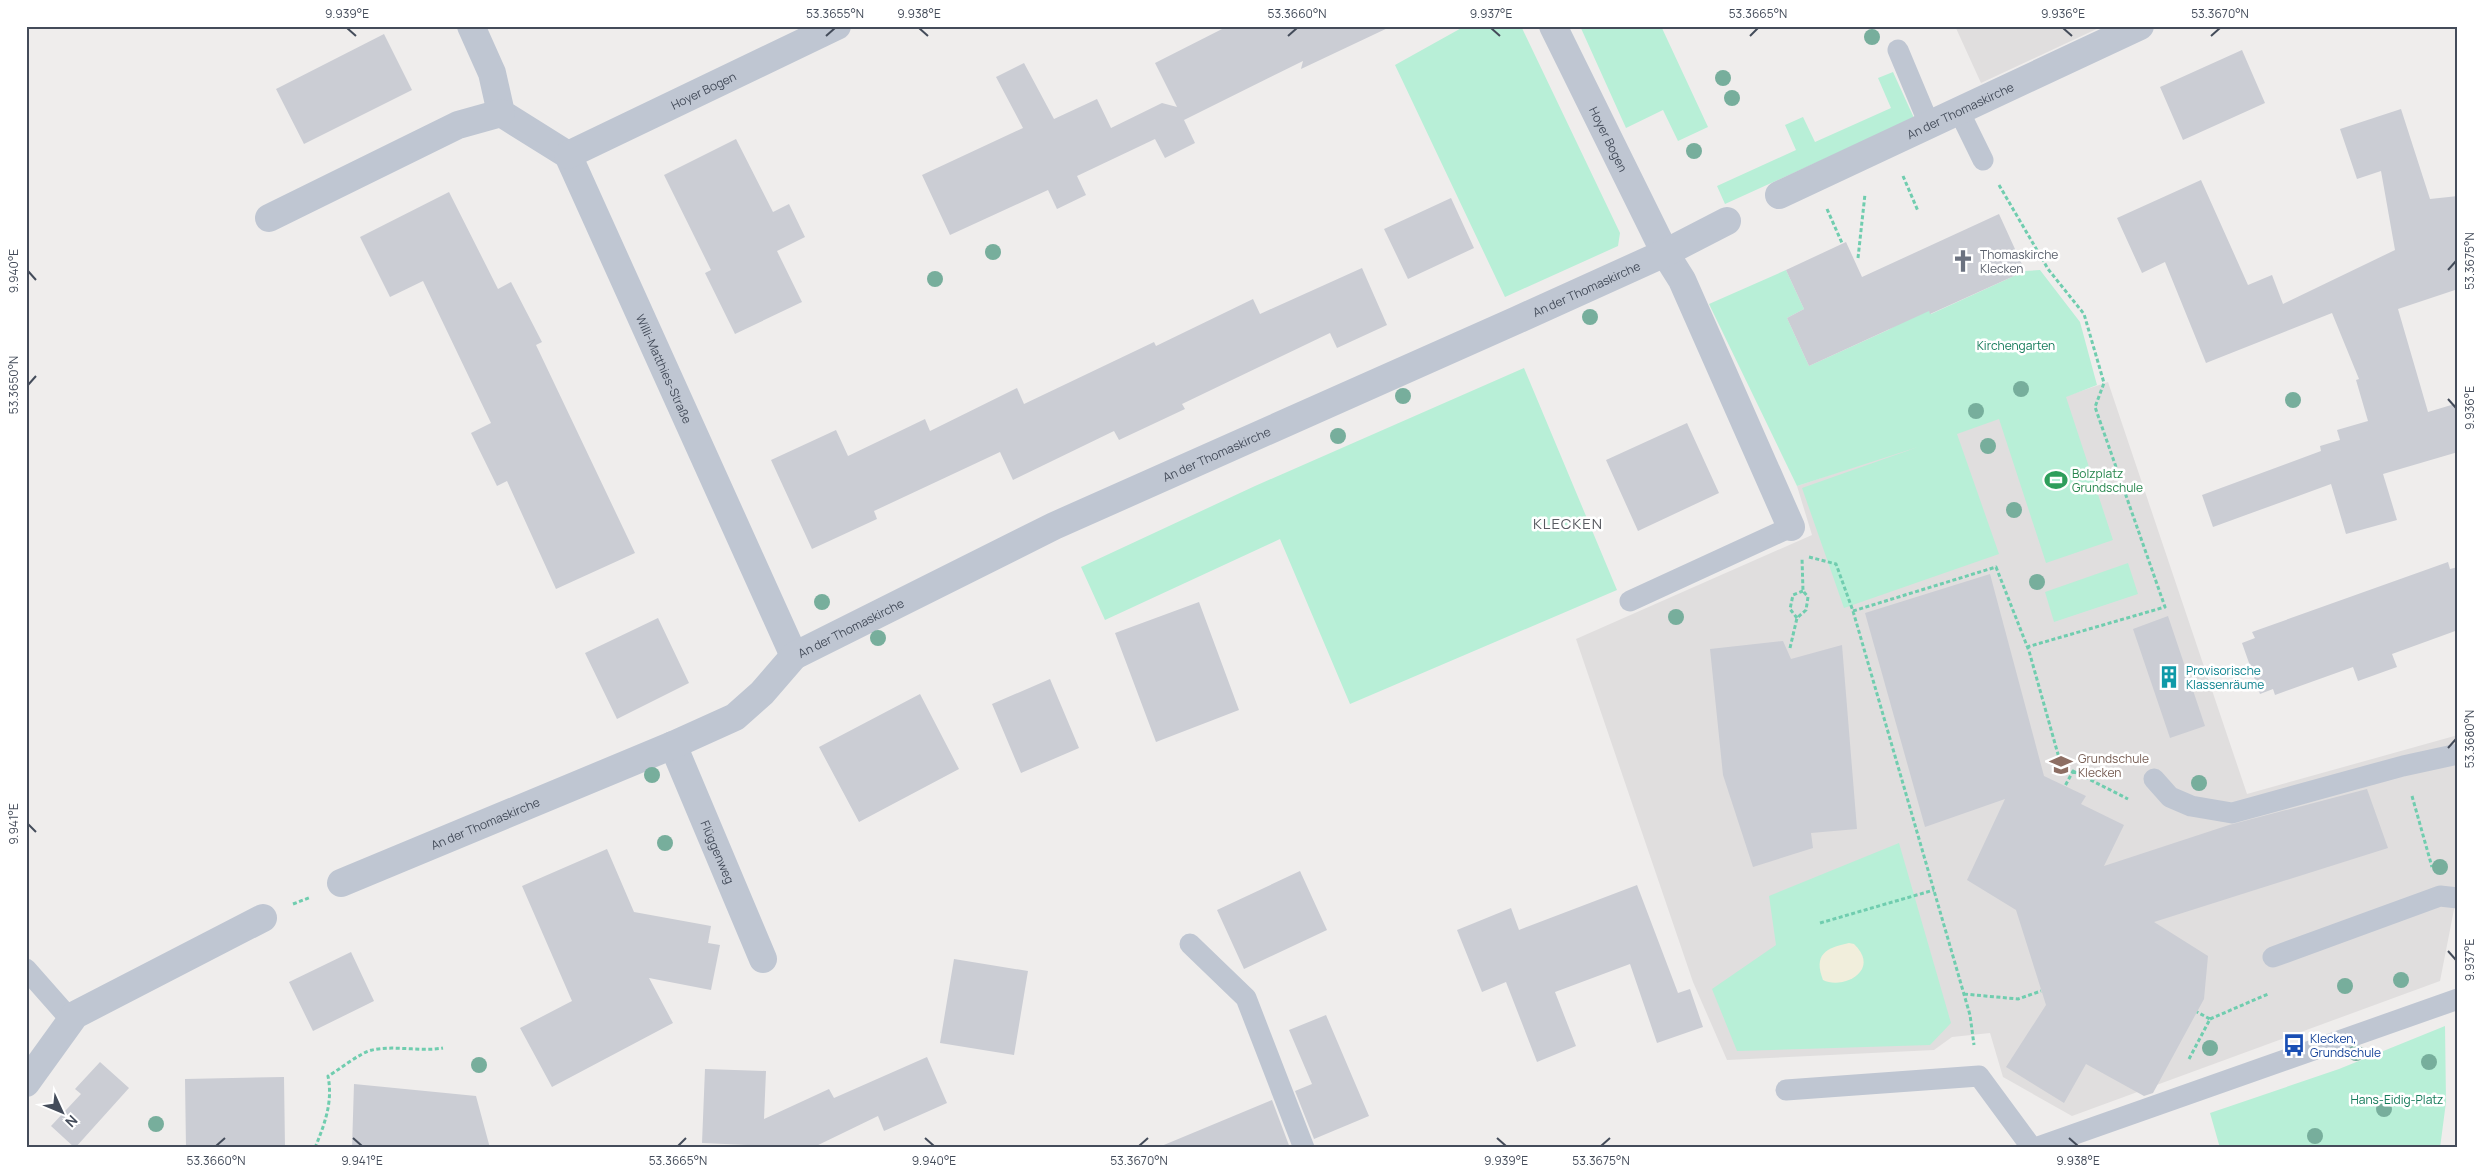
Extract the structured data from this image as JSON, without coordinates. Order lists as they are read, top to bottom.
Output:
{
  "streets": {
    "street": [
      "Hoyer Bogen",
      "An der Thomaskirche",
      "Willi-Matthies-Straße",
      "Flüggenweg"
    ]
  },
  "crossings": [
    ["Hoyer Bogen", "An der Thomaskirche"],
    ["Hoyer Bogen", "Willi-Matthies-Straße"],
    ["An der Thomaskirche", "Willi-Matthies-Straße"],
    ["An der Thomaskirche", "Flüggenweg"]
  ],
  "districts": ["KLECKEN"],
  "parks": ["Kirchengarten", "Hans-Eidig-Platz"],
  "places": {
    "church": ["Thomaskirche Klecken"],
    "sports": ["Bolzplatz Grundschule"],
    "building": ["Provisorische Klassenräume"],
    "school or university": ["Grundschule Klecken"],
    "bus stop": ["Klecken, Grundschule"]
  },
  "north": "bottom right",
  "coordinates": [
    "9.939°E",
    "53.3655°N",
    "9.938°E",
    "53.3660°N",
    "9.937°E",
    "53.3665°N",
    "9.936°E",
    "53.3670°N",
    "53.3675°N",
    "9.940°E",
    "53.3650°N",
    "53.3680°N",
    "9.941°E"
  ]
}
